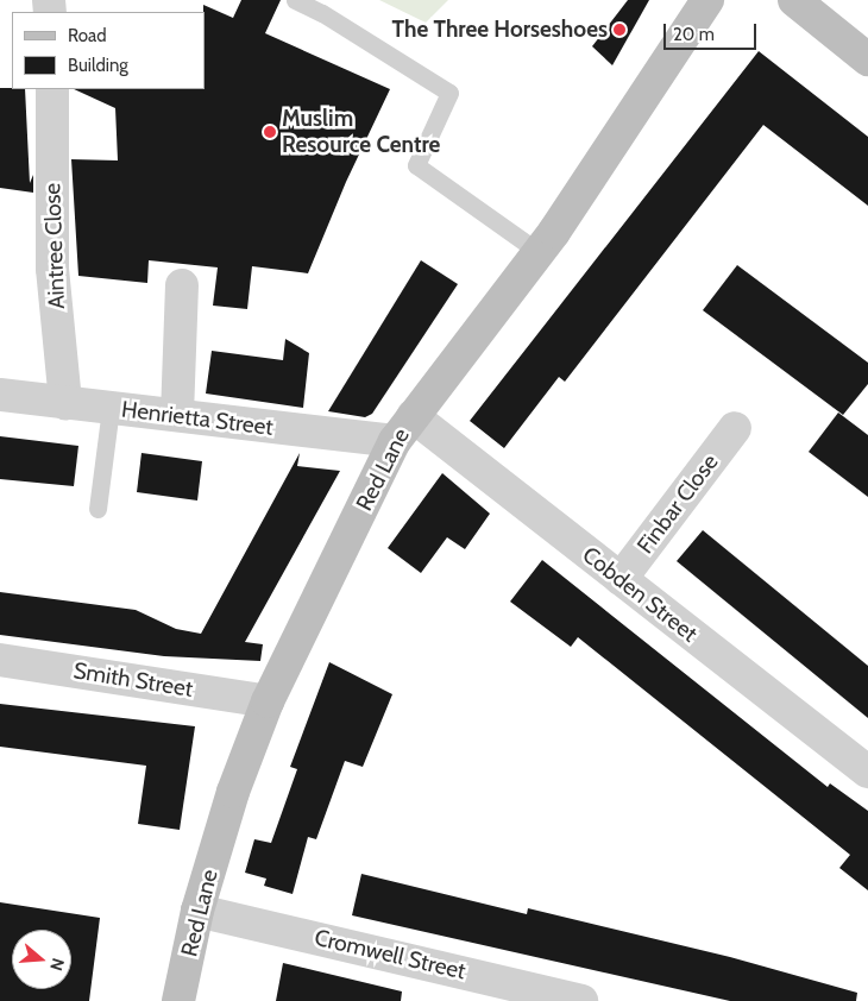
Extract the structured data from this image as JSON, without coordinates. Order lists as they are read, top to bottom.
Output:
{
  "streets": {
    "street": [
      "Aintree Close",
      "Henrietta Street",
      "Red Lane",
      "Finbar Close",
      "Cobden Street",
      "Smith Street",
      "Cromwell Street"
    ]
  },
  "crossings": [
    ["Aintree Close", "Henrietta Street"],
    ["Henrietta Street", "Red Lane"],
    ["Henrietta Street", "Cobden Street"],
    ["Red Lane", "Cobden Street"],
    ["Red Lane", "Smith Street"],
    ["Red Lane", "Cromwell Street"],
    ["Finbar Close", "Cobden Street"]
  ],
  "places": ["The Three Horseshoes", "Muslim Resource Centre"],
  "legend": ["Road", "Building"],
  "scale_bar": "20 m",
  "north": "right"
}
